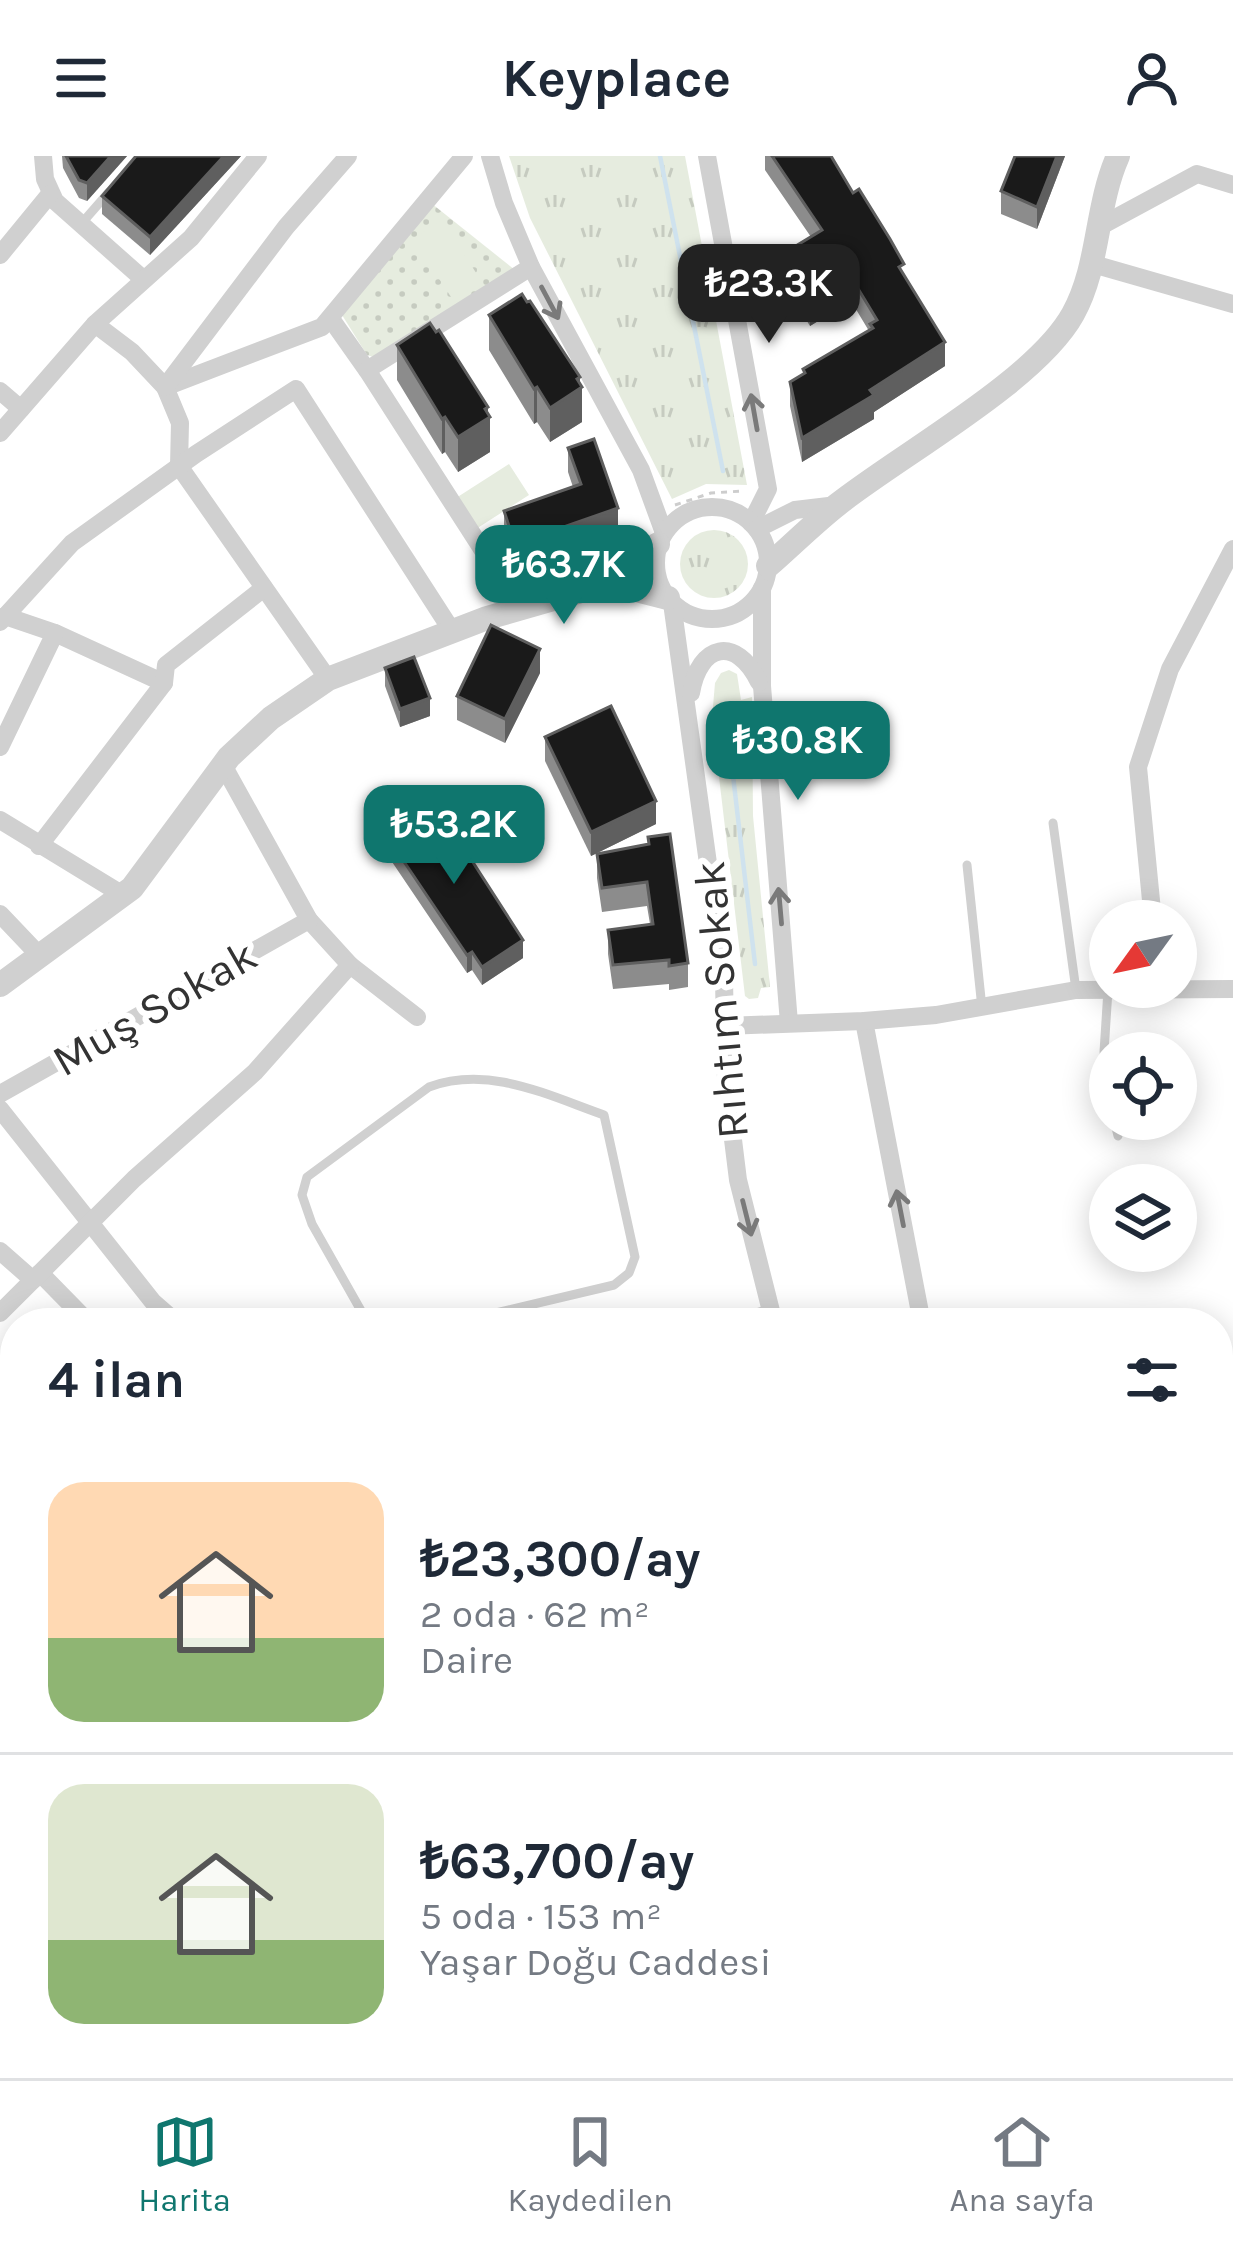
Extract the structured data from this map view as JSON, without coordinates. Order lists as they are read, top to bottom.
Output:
{
  "streets": {
    "street": ["Rıhtım Sokak", "Muş Sokak"]
  },
  "north": "bottom left",
  "page": {
    "header": "Keyplace",
    "price": [
      "₺23.3K",
      "₺63.7K",
      "₺30.8K",
      "₺53.2K"
    ],
    "heading": "4 ilan",
    "list": [
      {
        "name": "₺23,300/ay",
        "note": "2 oda · 62 m² · Daire"
      },
      {
        "name": "₺63,700/ay",
        "note": "5 oda · 153 m² · Yaşar Doğu Caddesi"
      }
    ],
    "tabs": ["Harita", "Kaydedilen", "Ana sayfa"]
  }
}
